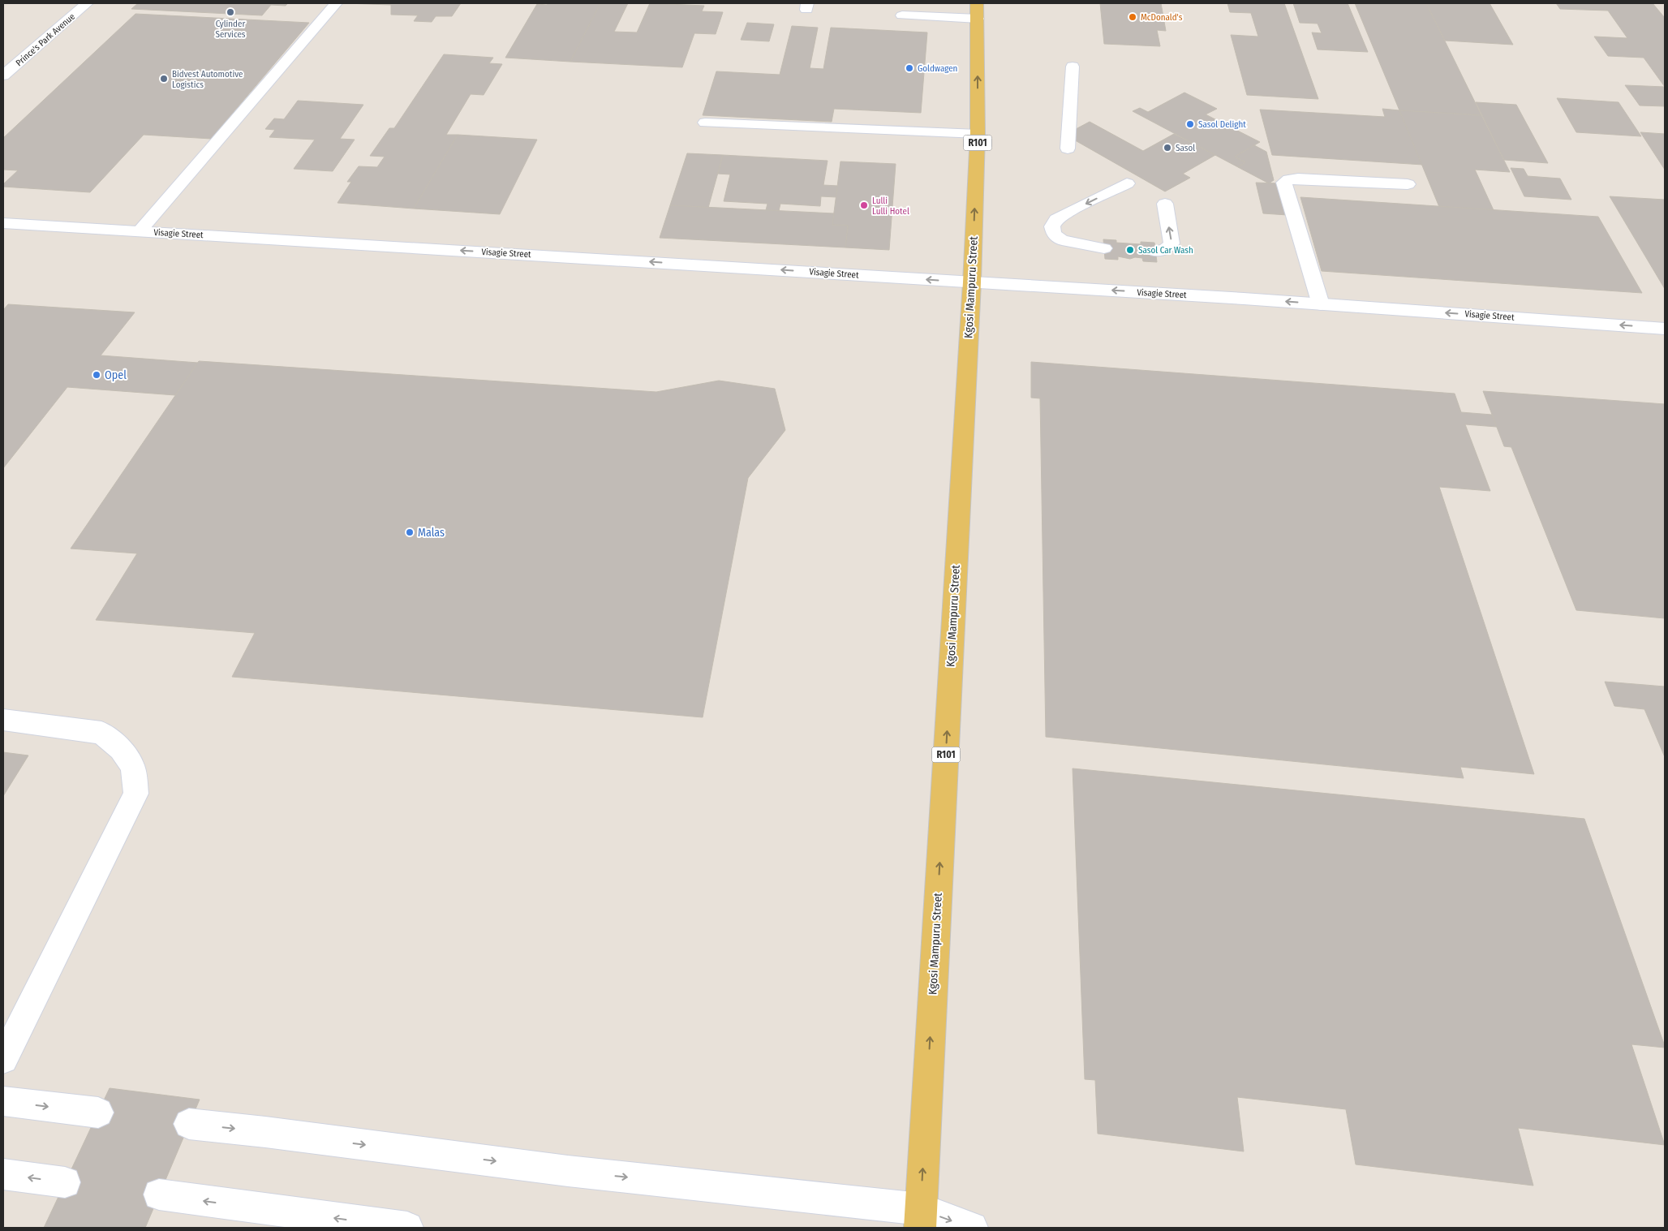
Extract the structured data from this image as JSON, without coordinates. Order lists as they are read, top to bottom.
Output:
{
  "streets": {
    "main road": ["R101", "Kgosi Mampuru Street"],
    "street": ["Prince's Park Avenue", "Visagie Street"]
  },
  "crossings": [
    ["Visagie Street", "Kgosi Mampuru Street"]
  ],
  "one_way": ["Visagie Street", "Kgosi Mampuru Street"],
  "places": [
    "Cylinder Services",
    "McDonald's",
    "Goldwagen",
    "Bidvest Automotive Logistics",
    "Sasol Delight",
    "Sasol",
    "Lulli Lulli Hotel",
    "Sasol Car Wash",
    "Opel",
    "Malas"
  ]
}
